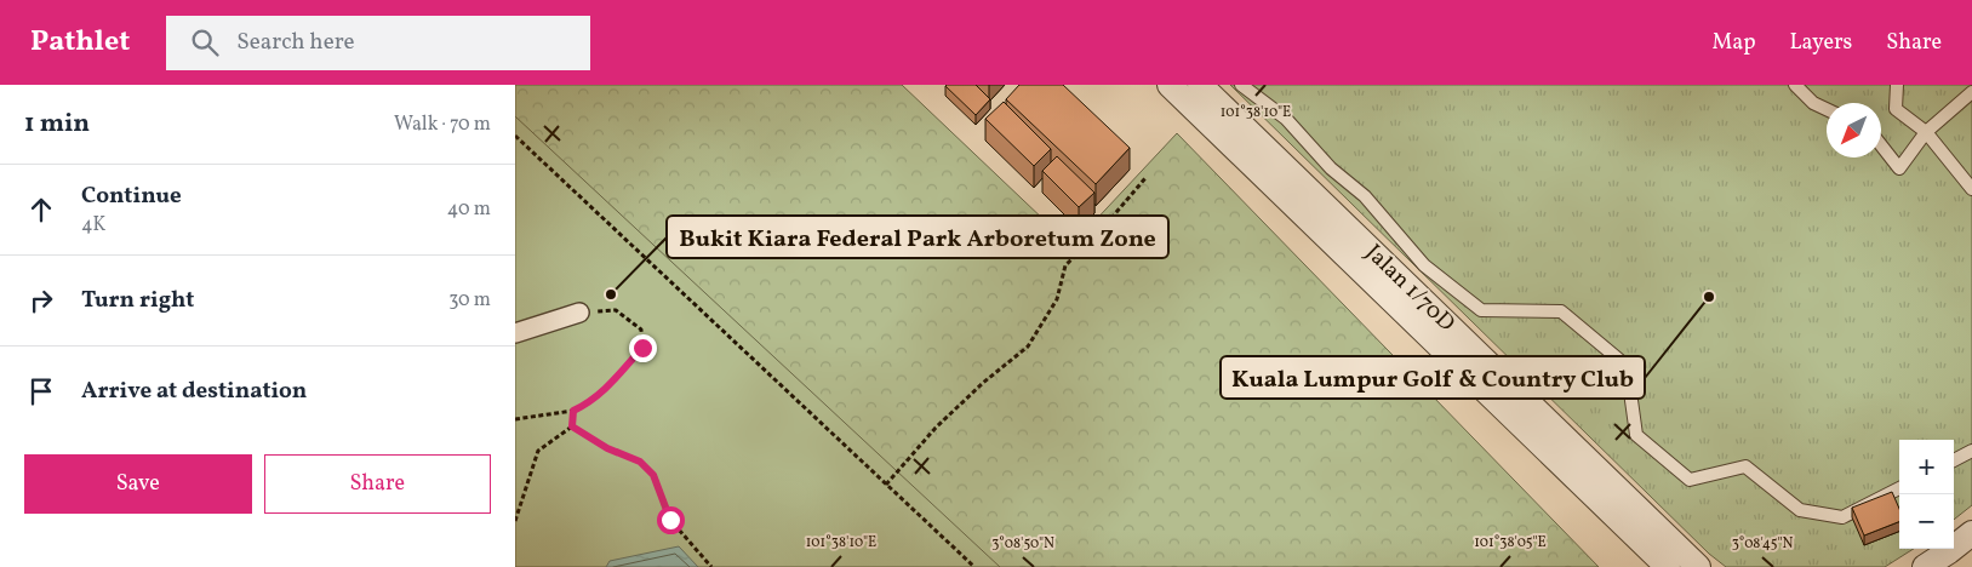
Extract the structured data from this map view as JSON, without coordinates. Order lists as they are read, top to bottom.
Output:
{
  "streets": {
    "street": ["Jalan 1/70D"]
  },
  "places": ["Bukit Kiara Federal Park Arboretum Zone", "Kuala Lumpur Golf & Country Club"],
  "north": "bottom left",
  "page": {
    "header": "Pathlet",
    "search": "Search here",
    "nav": ["Map", "Layers", "Share"],
    "heading": ["1 min", "Walk · 70 m"],
    "list": [
      ["Continue", "4K", "40 m"],
      ["Turn right", "30 m"],
      "Arrive at destination"
    ],
    "buttons": ["Save", "Share"],
    "map_buttons": ["+", "−"]
  },
  "coordinates": [
    "101°38'10\"E",
    "101°38'05\"E",
    "3°08'50\"N",
    "3°08'45\"N"
  ]
}
